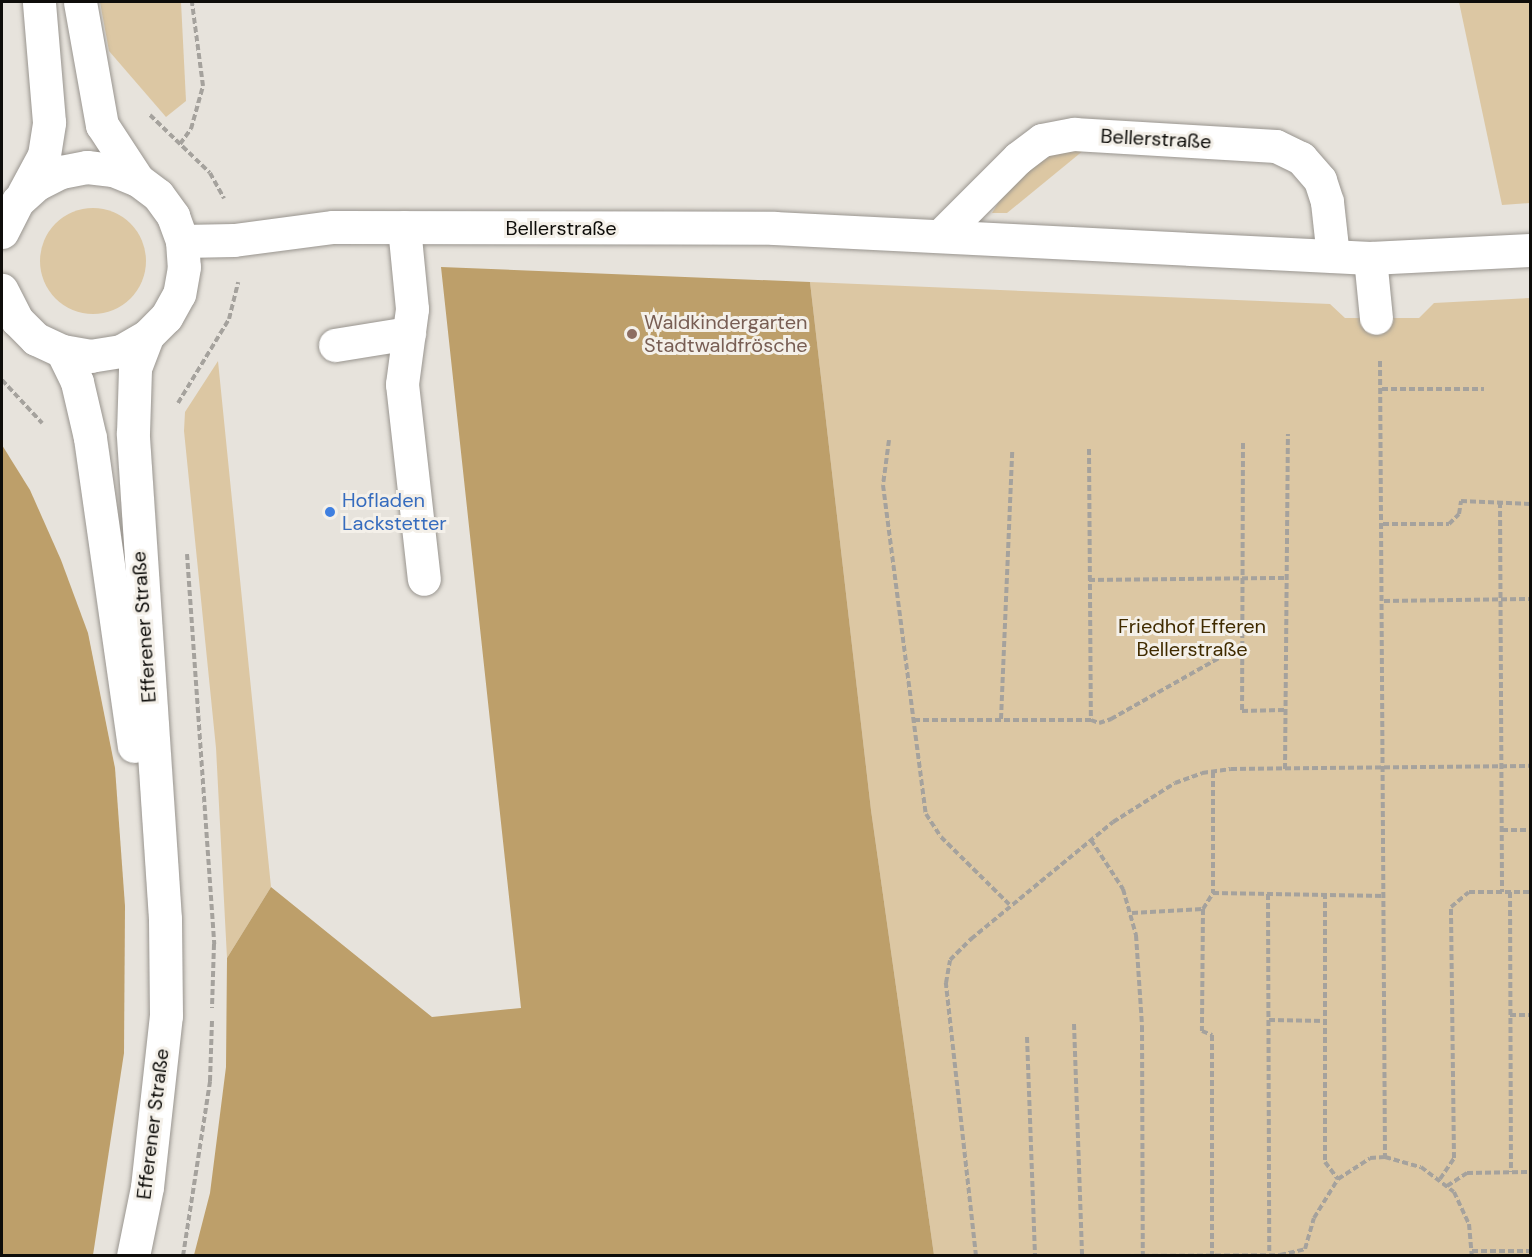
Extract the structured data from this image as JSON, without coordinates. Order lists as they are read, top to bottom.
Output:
{
  "streets": {
    "street": ["Bellerstraße", "Efferener Straße"]
  },
  "parks": ["Friedhof Efferen Bellerstraße"],
  "places": ["Waldkindergarten Stadtwaldfrösche", "Hofladen Lackstetter"]
}
